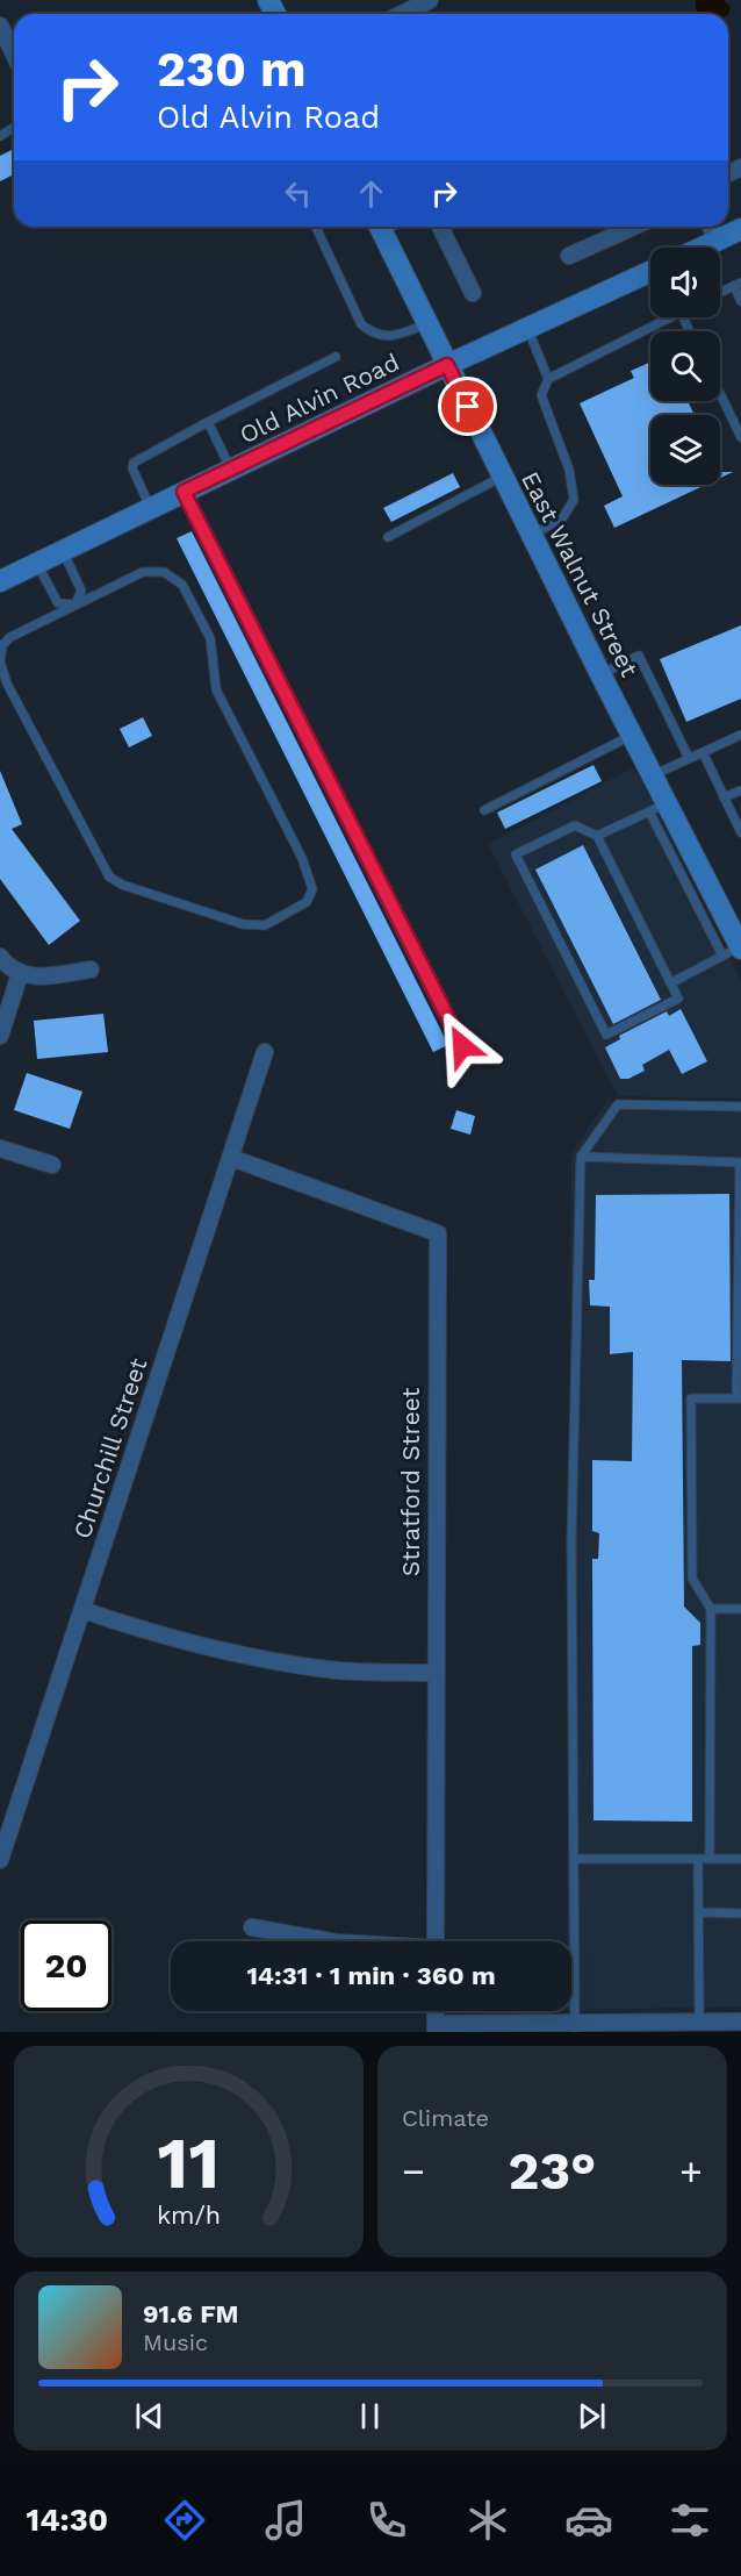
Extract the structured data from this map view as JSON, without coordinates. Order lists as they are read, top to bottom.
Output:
{
  "streets": {
    "street": [
      "Old Alvin Road",
      "East Walnut Street",
      "Churchill Street",
      "Stratford Street"
    ]
  },
  "crossings": [
    ["Old Alvin Road", "East Walnut Street"],
    ["Churchill Street", "Stratford Street"]
  ],
  "page": {
    "turn": ["230 m", "Old Alvin Road"],
    "limit": "20",
    "trip": "14:31 · 1 min · 360 m",
    "tile": "Climate",
    "heat": ["−", "23°", "+"],
    "song": ["91.6 FM", "Music"],
    "tabs": "14:30",
    "gauge": ["11", "km/h"]
  }
}
